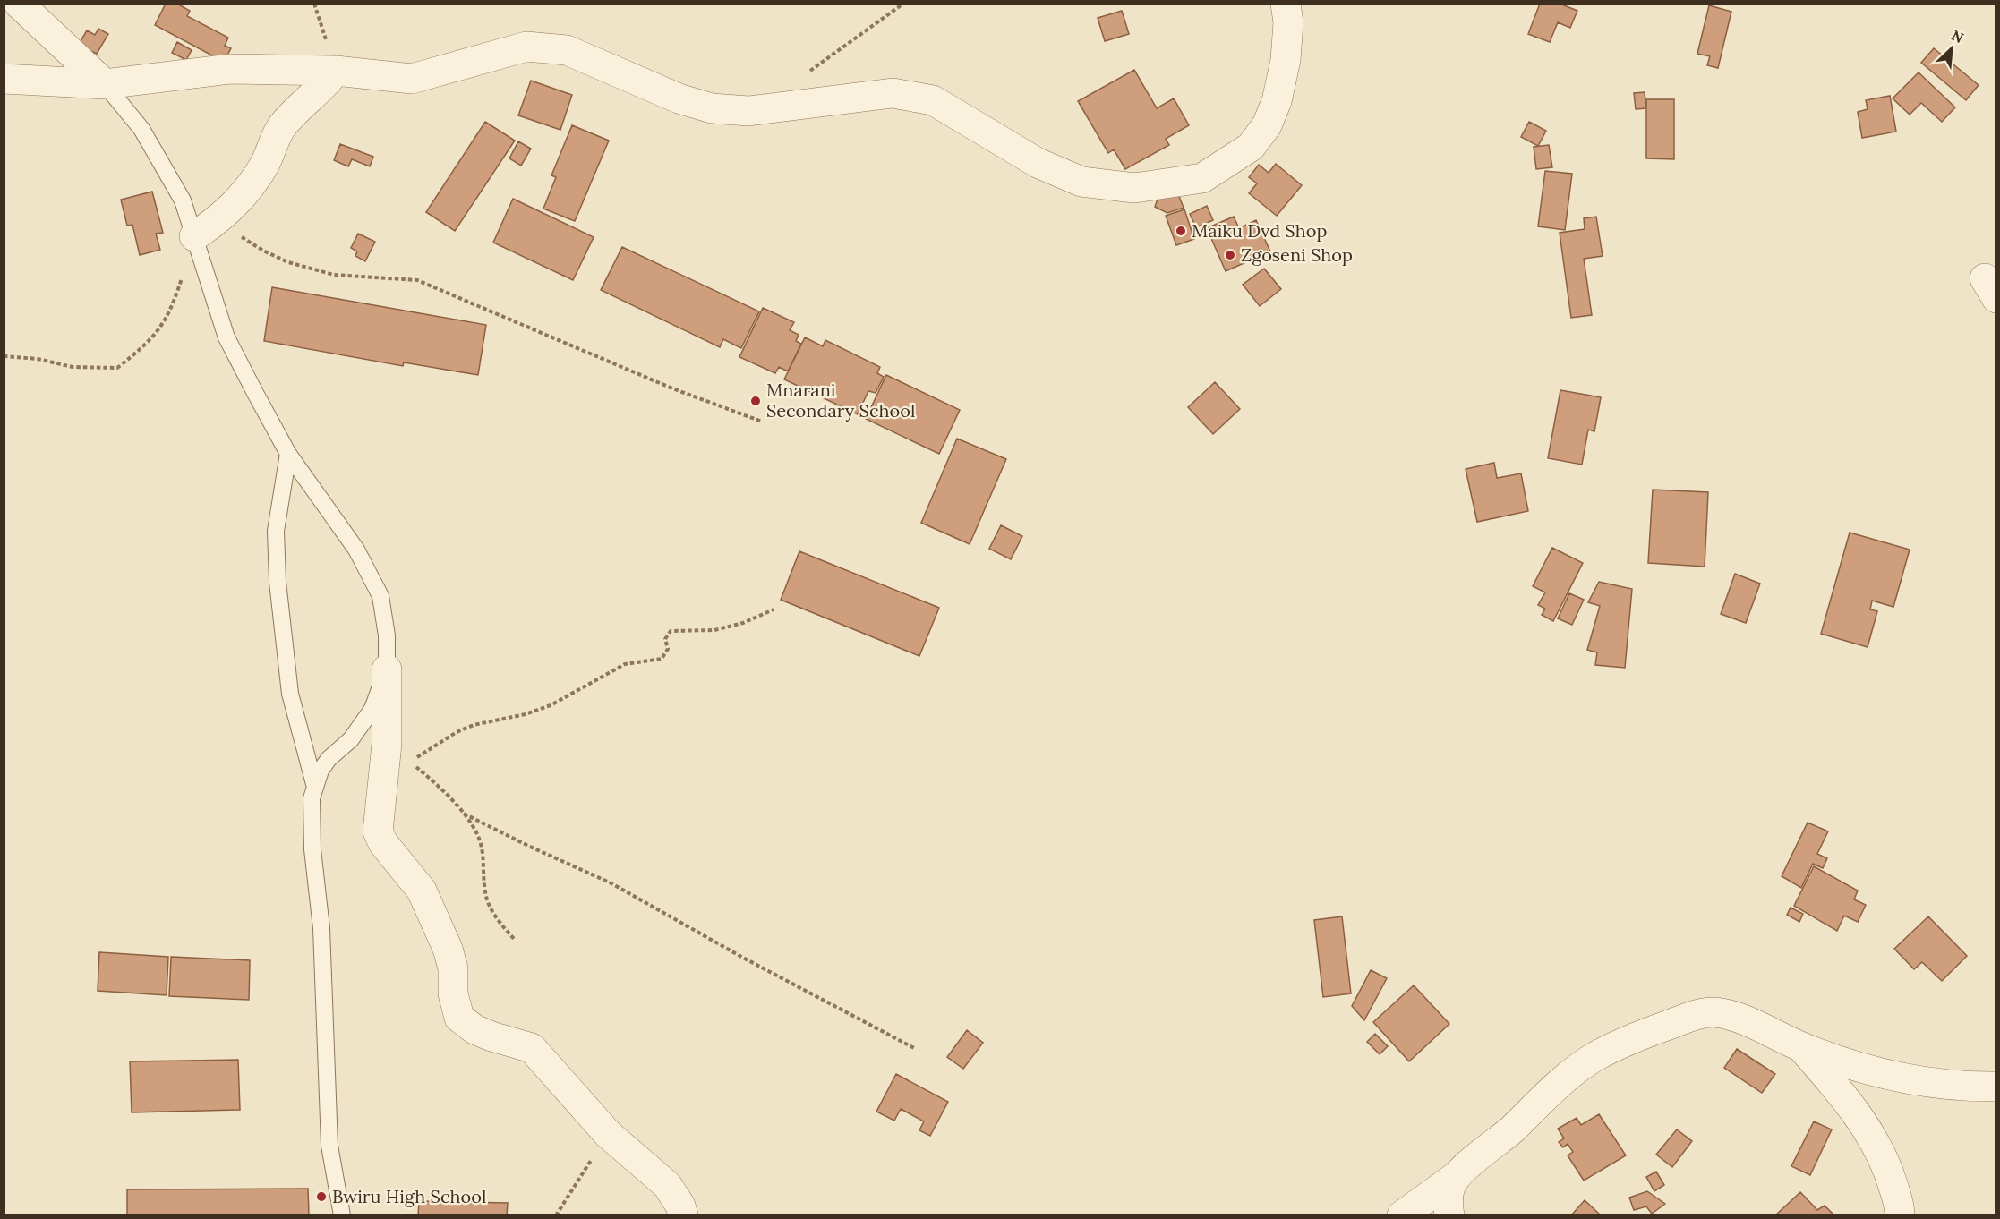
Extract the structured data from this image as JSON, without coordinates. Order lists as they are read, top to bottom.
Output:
{
  "places": [
    "Maiku Dvd Shop",
    "Zgoseni Shop",
    "Mnarani Secondary School",
    "Bwiru High School"
  ],
  "north": "top right"
}
